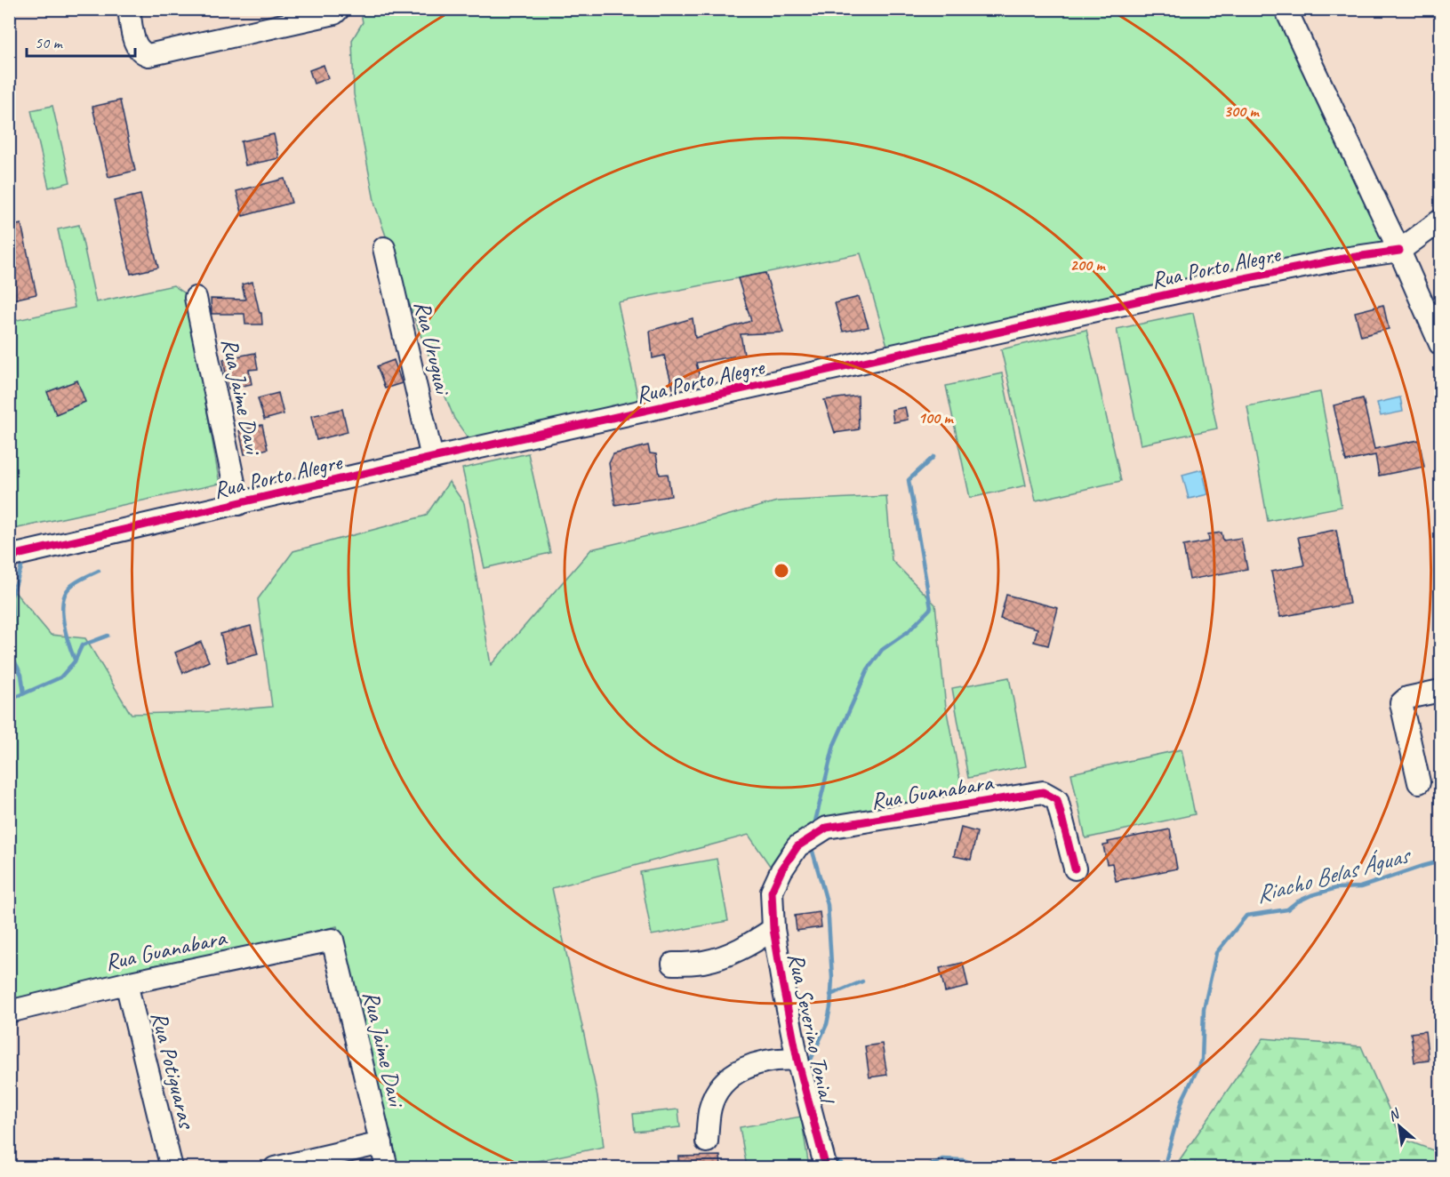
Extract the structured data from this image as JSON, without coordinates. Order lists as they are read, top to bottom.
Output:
{
  "streets": {
    "street": [
      "Rua Porto Alegre",
      "Rua Uruguai",
      "Rua Jaime Davi",
      "Rua Guanabara",
      "Rua Severino Tonial",
      "Rua Potiguaras"
    ]
  },
  "crossings": [
    ["Rua Porto Alegre", "Rua Uruguai"],
    ["Rua Porto Alegre", "Rua Jaime Davi"],
    ["Rua Jaime Davi", "Rua Guanabara"],
    ["Rua Guanabara", "Rua Severino Tonial"],
    ["Rua Guanabara", "Rua Potiguaras"]
  ],
  "water": ["Riacho Belas Águas"],
  "scale_bar": "50 m",
  "north": "top left",
  "rings": ["300 m", "200 m", "100 m"]
}
